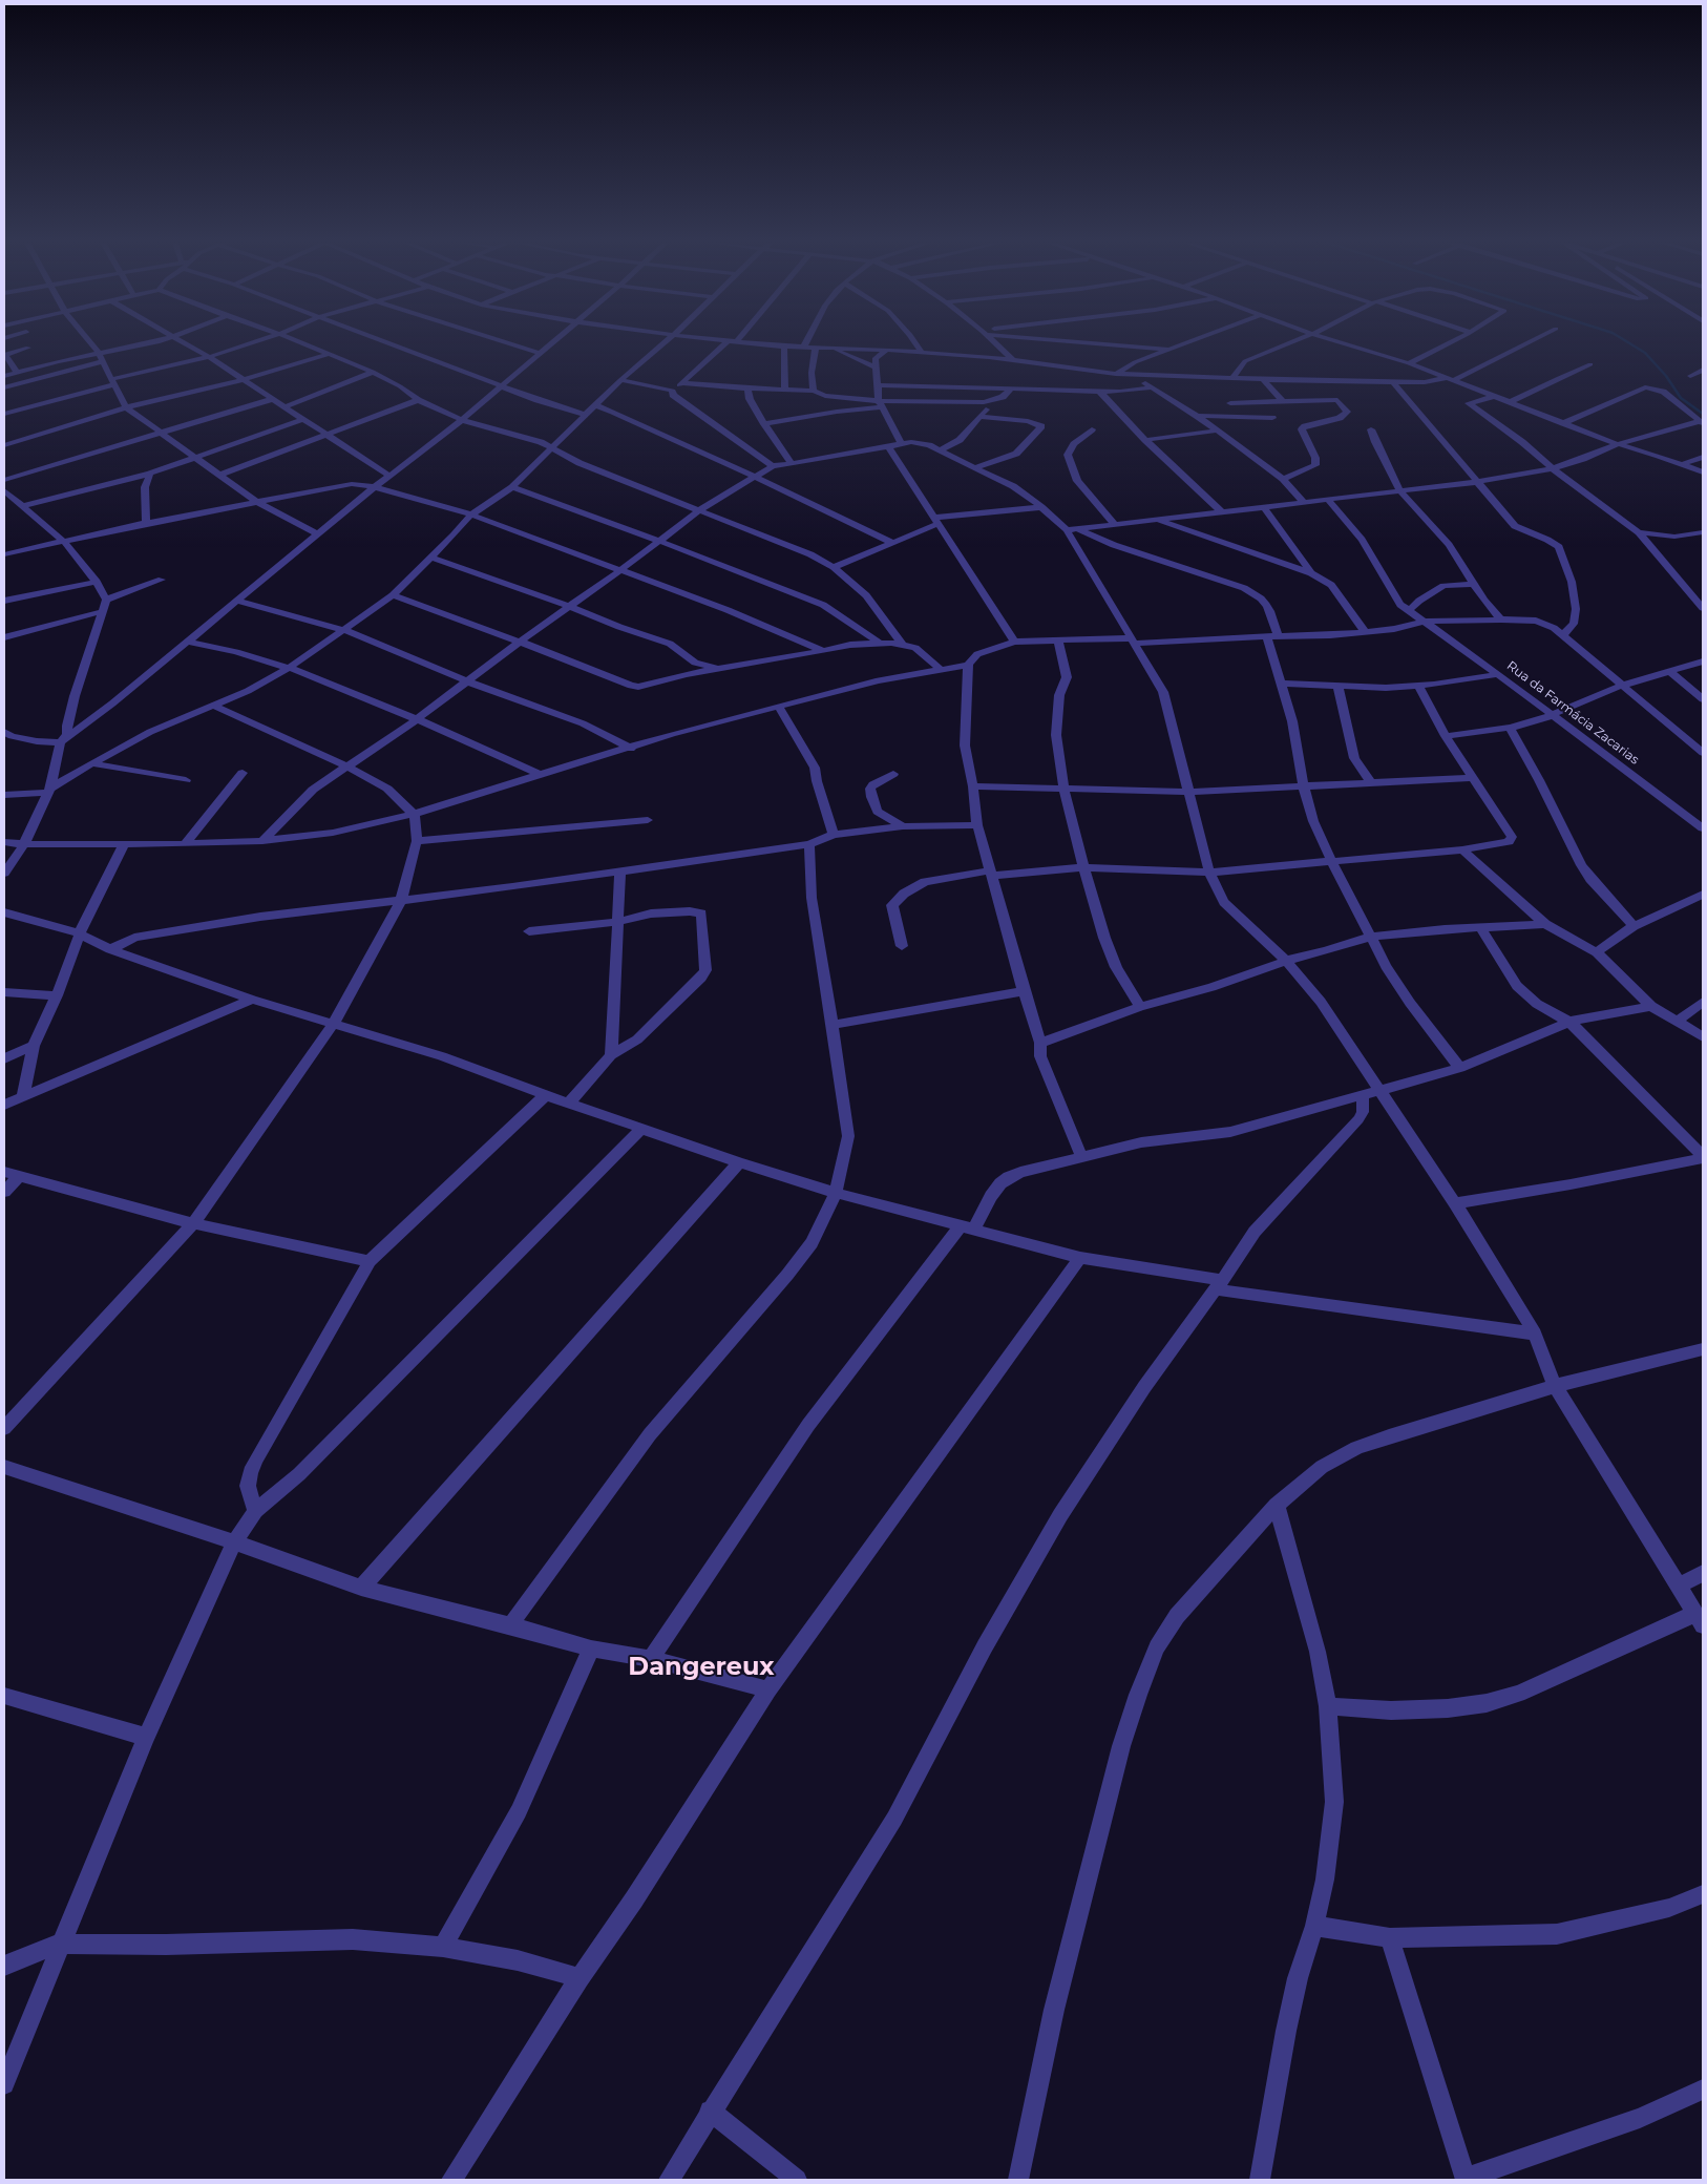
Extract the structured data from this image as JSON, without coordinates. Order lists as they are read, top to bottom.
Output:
{
  "streets": {
    "street": ["Rua da Farmácia Zacarias"]
  },
  "districts": ["Dangereux"]
}
